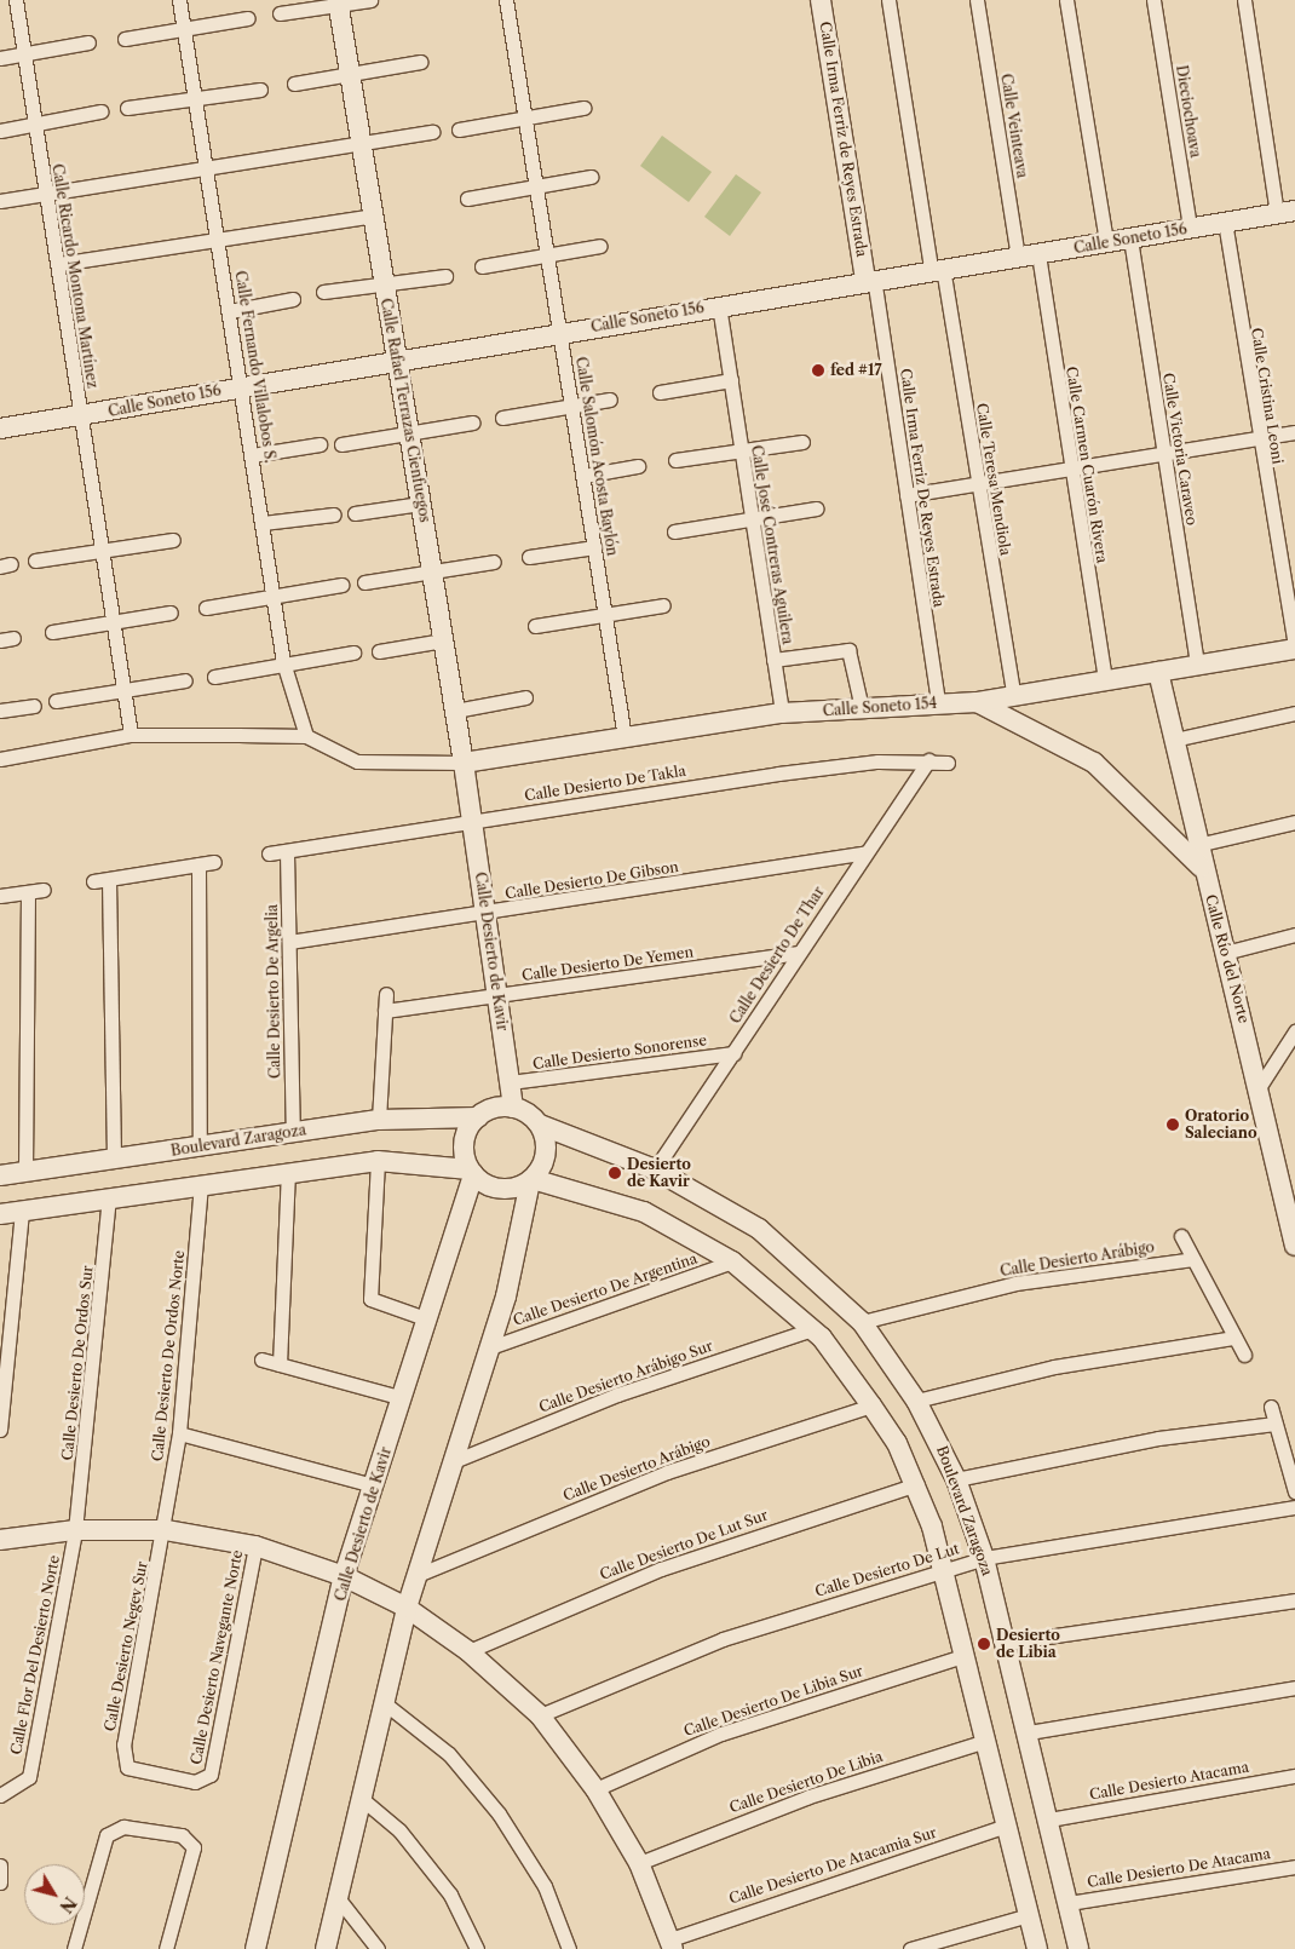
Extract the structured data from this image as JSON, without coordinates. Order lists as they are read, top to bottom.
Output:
{
  "streets": {
    "street": [
      "Dieciochoava",
      "Calle Veinteava",
      "Calle Irma Ferriz de Reyes Estrada",
      "Calle Soneto 156",
      "Calle Ricardo Montona Martínez",
      "Calle Fernando Villalobos S.",
      "Calle Cristina Leoni",
      "Calle Rafael Terrazas Cienfuegos",
      "Calle Victoria Caraveo",
      "Calle Salomón Acosta Baylón",
      "Calle Carmen Cuarón Rivera",
      "Calle Teresa Mendiola",
      "Calle Irma Ferriz De Reyes Estrada",
      "Calle José Contreras Aguilera",
      "Calle Soneto 154",
      "Calle Desierto De Takla",
      "Calle Desierto De Gibson",
      "Calle Desierto de Kavir",
      "Calle Desierto De Thar",
      "Calle Río del Norte",
      "Calle Desierto De Yemen",
      "Calle Desierto De Argelia",
      "Calle Desierto Sonorense",
      "Boulevard Zaragoza",
      "Calle Desierto Arábigo",
      "Calle Desierto De Argentina",
      "Calle Desierto De Ordos Norte",
      "Calle Desierto De Ordos Sur",
      "Calle Desierto Arábigo Sur",
      "Calle Desierto De Lut Sur",
      "Calle Desierto De Lut",
      "Calle Desierto Negev Sur",
      "Calle Flor Del Desierto Norte",
      "Calle Desierto Navegante Norte",
      "Calle Desierto De Libia Sur",
      "Calle Desierto Atacama",
      "Calle Desierto De Libia",
      "Calle Desierto De Atacamia Sur",
      "Calle Desierto De Atacama"
    ]
  },
  "crossings": [
    ["Dieciochoava", "Calle Soneto 156"],
    ["Calle Veinteava", "Calle Soneto 156"],
    ["Calle Irma Ferriz de Reyes Estrada", "Calle Soneto 156"],
    ["Calle Irma Ferriz de Reyes Estrada", "Calle Irma Ferriz De Reyes Estrada"],
    ["Calle Soneto 156", "Calle Ricardo Montona Martínez"],
    ["Calle Soneto 156", "Calle Fernando Villalobos S."],
    ["Calle Soneto 156", "Calle Cristina Leoni"],
    ["Calle Soneto 156", "Calle Rafael Terrazas Cienfuegos"],
    ["Calle Soneto 156", "Calle Victoria Caraveo"],
    ["Calle Soneto 156", "Calle Salomón Acosta Baylón"],
    ["Calle Soneto 156", "Calle Carmen Cuarón Rivera"],
    ["Calle Soneto 156", "Calle Teresa Mendiola"],
    ["Calle Soneto 156", "Calle Irma Ferriz De Reyes Estrada"],
    ["Calle Soneto 156", "Calle José Contreras Aguilera"],
    ["Calle Cristina Leoni", "Calle Soneto 154"],
    ["Calle Rafael Terrazas Cienfuegos", "Calle Soneto 154"],
    ["Calle Rafael Terrazas Cienfuegos", "Calle Desierto De Takla"],
    ["Calle Rafael Terrazas Cienfuegos", "Calle Desierto de Kavir"],
    ["Calle Victoria Caraveo", "Calle Soneto 154"],
    ["Calle Salomón Acosta Baylón", "Calle Soneto 154"],
    ["Calle Carmen Cuarón Rivera", "Calle Soneto 154"],
    ["Calle Teresa Mendiola", "Calle Soneto 154"],
    ["Calle Irma Ferriz De Reyes Estrada", "Calle Soneto 154"],
    ["Calle José Contreras Aguilera", "Calle Soneto 154"],
    ["Calle Soneto 154", "Calle Río del Norte"],
    ["Calle Desierto De Takla", "Calle Desierto de Kavir"],
    ["Calle Desierto De Takla", "Calle Desierto De Thar"],
    ["Calle Desierto De Takla", "Calle Desierto De Argelia"],
    ["Calle Desierto De Gibson", "Calle Desierto de Kavir"],
    ["Calle Desierto De Gibson", "Calle Desierto De Thar"],
    ["Calle Desierto De Gibson", "Calle Desierto De Argelia"],
    ["Calle Desierto de Kavir", "Calle Desierto De Yemen"],
    ["Calle Desierto de Kavir", "Calle Desierto Sonorense"],
    ["Calle Desierto de Kavir", "Boulevard Zaragoza"],
    ["Calle Desierto De Thar", "Calle Desierto De Yemen"],
    ["Calle Desierto De Thar", "Calle Desierto Sonorense"],
    ["Calle Desierto De Thar", "Boulevard Zaragoza"],
    ["Calle Desierto De Argelia", "Boulevard Zaragoza"],
    ["Boulevard Zaragoza", "Calle Desierto Arábigo"],
    ["Boulevard Zaragoza", "Calle Desierto De Lut"],
    ["Boulevard Zaragoza", "Calle Desierto Atacama"],
    ["Boulevard Zaragoza", "Calle Desierto De Atacama"],
    ["Calle Desierto De Ordos Norte", "Calle Desierto Negev Sur"],
    ["Calle Desierto De Ordos Sur", "Calle Flor Del Desierto Norte"],
    ["Calle Desierto Negev Sur", "Calle Desierto Navegante Norte"]
  ],
  "places": [
    "fed #17",
    "Oratorio Saleciano",
    "Desierto de Kavir",
    "Desierto de Libia"
  ],
  "north": "bottom right"
}
